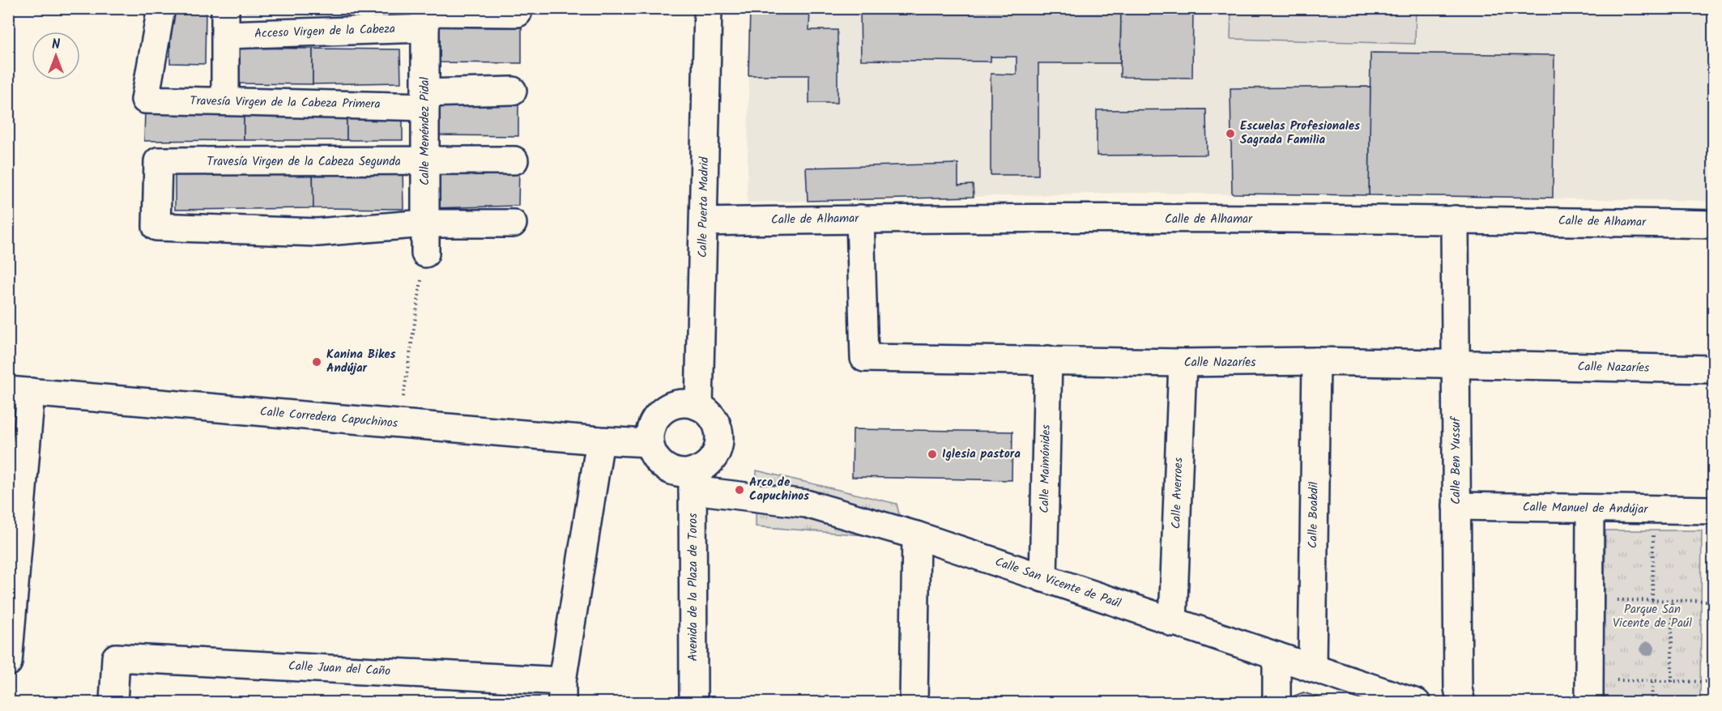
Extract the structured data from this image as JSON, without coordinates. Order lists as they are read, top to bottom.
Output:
{
  "streets": {
    "street": [
      "Acceso Virgen de la Cabeza",
      "Travesía Virgen de la Cabeza Primera",
      "Calle Menéndez Pidal",
      "Travesía Virgen de la Cabeza Segunda",
      "Calle Puerta Madrid",
      "Calle de Alhamar",
      "Calle Nazaríes",
      "Calle Corredera Capuchinos",
      "Calle Ben Yussuf",
      "Calle Maimónides",
      "Calle Averroes",
      "Calle Manuel de Andújar",
      "Calle Boabdil",
      "Calle San Vicente de Paúl",
      "Avenida de la Plaza de Toros",
      "Calle Juan del Caño"
    ]
  },
  "crossings": [
    ["Acceso Virgen de la Cabeza", "Calle Menéndez Pidal"],
    ["Travesía Virgen de la Cabeza Primera", "Calle Menéndez Pidal"],
    ["Calle Menéndez Pidal", "Travesía Virgen de la Cabeza Segunda"],
    ["Calle Puerta Madrid", "Calle de Alhamar"],
    ["Calle Puerta Madrid", "Calle Corredera Capuchinos"],
    ["Calle Puerta Madrid", "Calle San Vicente de Paúl"],
    ["Calle Puerta Madrid", "Avenida de la Plaza de Toros"],
    ["Calle de Alhamar", "Calle Nazaríes"],
    ["Calle de Alhamar", "Calle Ben Yussuf"],
    ["Calle Nazaríes", "Calle Ben Yussuf"],
    ["Calle Nazaríes", "Calle Maimónides"],
    ["Calle Nazaríes", "Calle Averroes"],
    ["Calle Nazaríes", "Calle Boabdil"],
    ["Calle Corredera Capuchinos", "Calle San Vicente de Paúl"],
    ["Calle Corredera Capuchinos", "Avenida de la Plaza de Toros"],
    ["Calle Ben Yussuf", "Calle Manuel de Andújar"],
    ["Calle Maimónides", "Calle San Vicente de Paúl"],
    ["Calle Averroes", "Calle San Vicente de Paúl"],
    ["Calle Boabdil", "Calle San Vicente de Paúl"],
    ["Calle San Vicente de Paúl", "Avenida de la Plaza de Toros"]
  ],
  "parks": ["Parque San Vicente de Paúl"],
  "places": [
    "Escuelas Profesionales Sagrada Familia",
    "Kanina Bikes Andújar",
    "Iglesia pastora",
    "Arco de Capuchinos"
  ],
  "north": "top"
}
